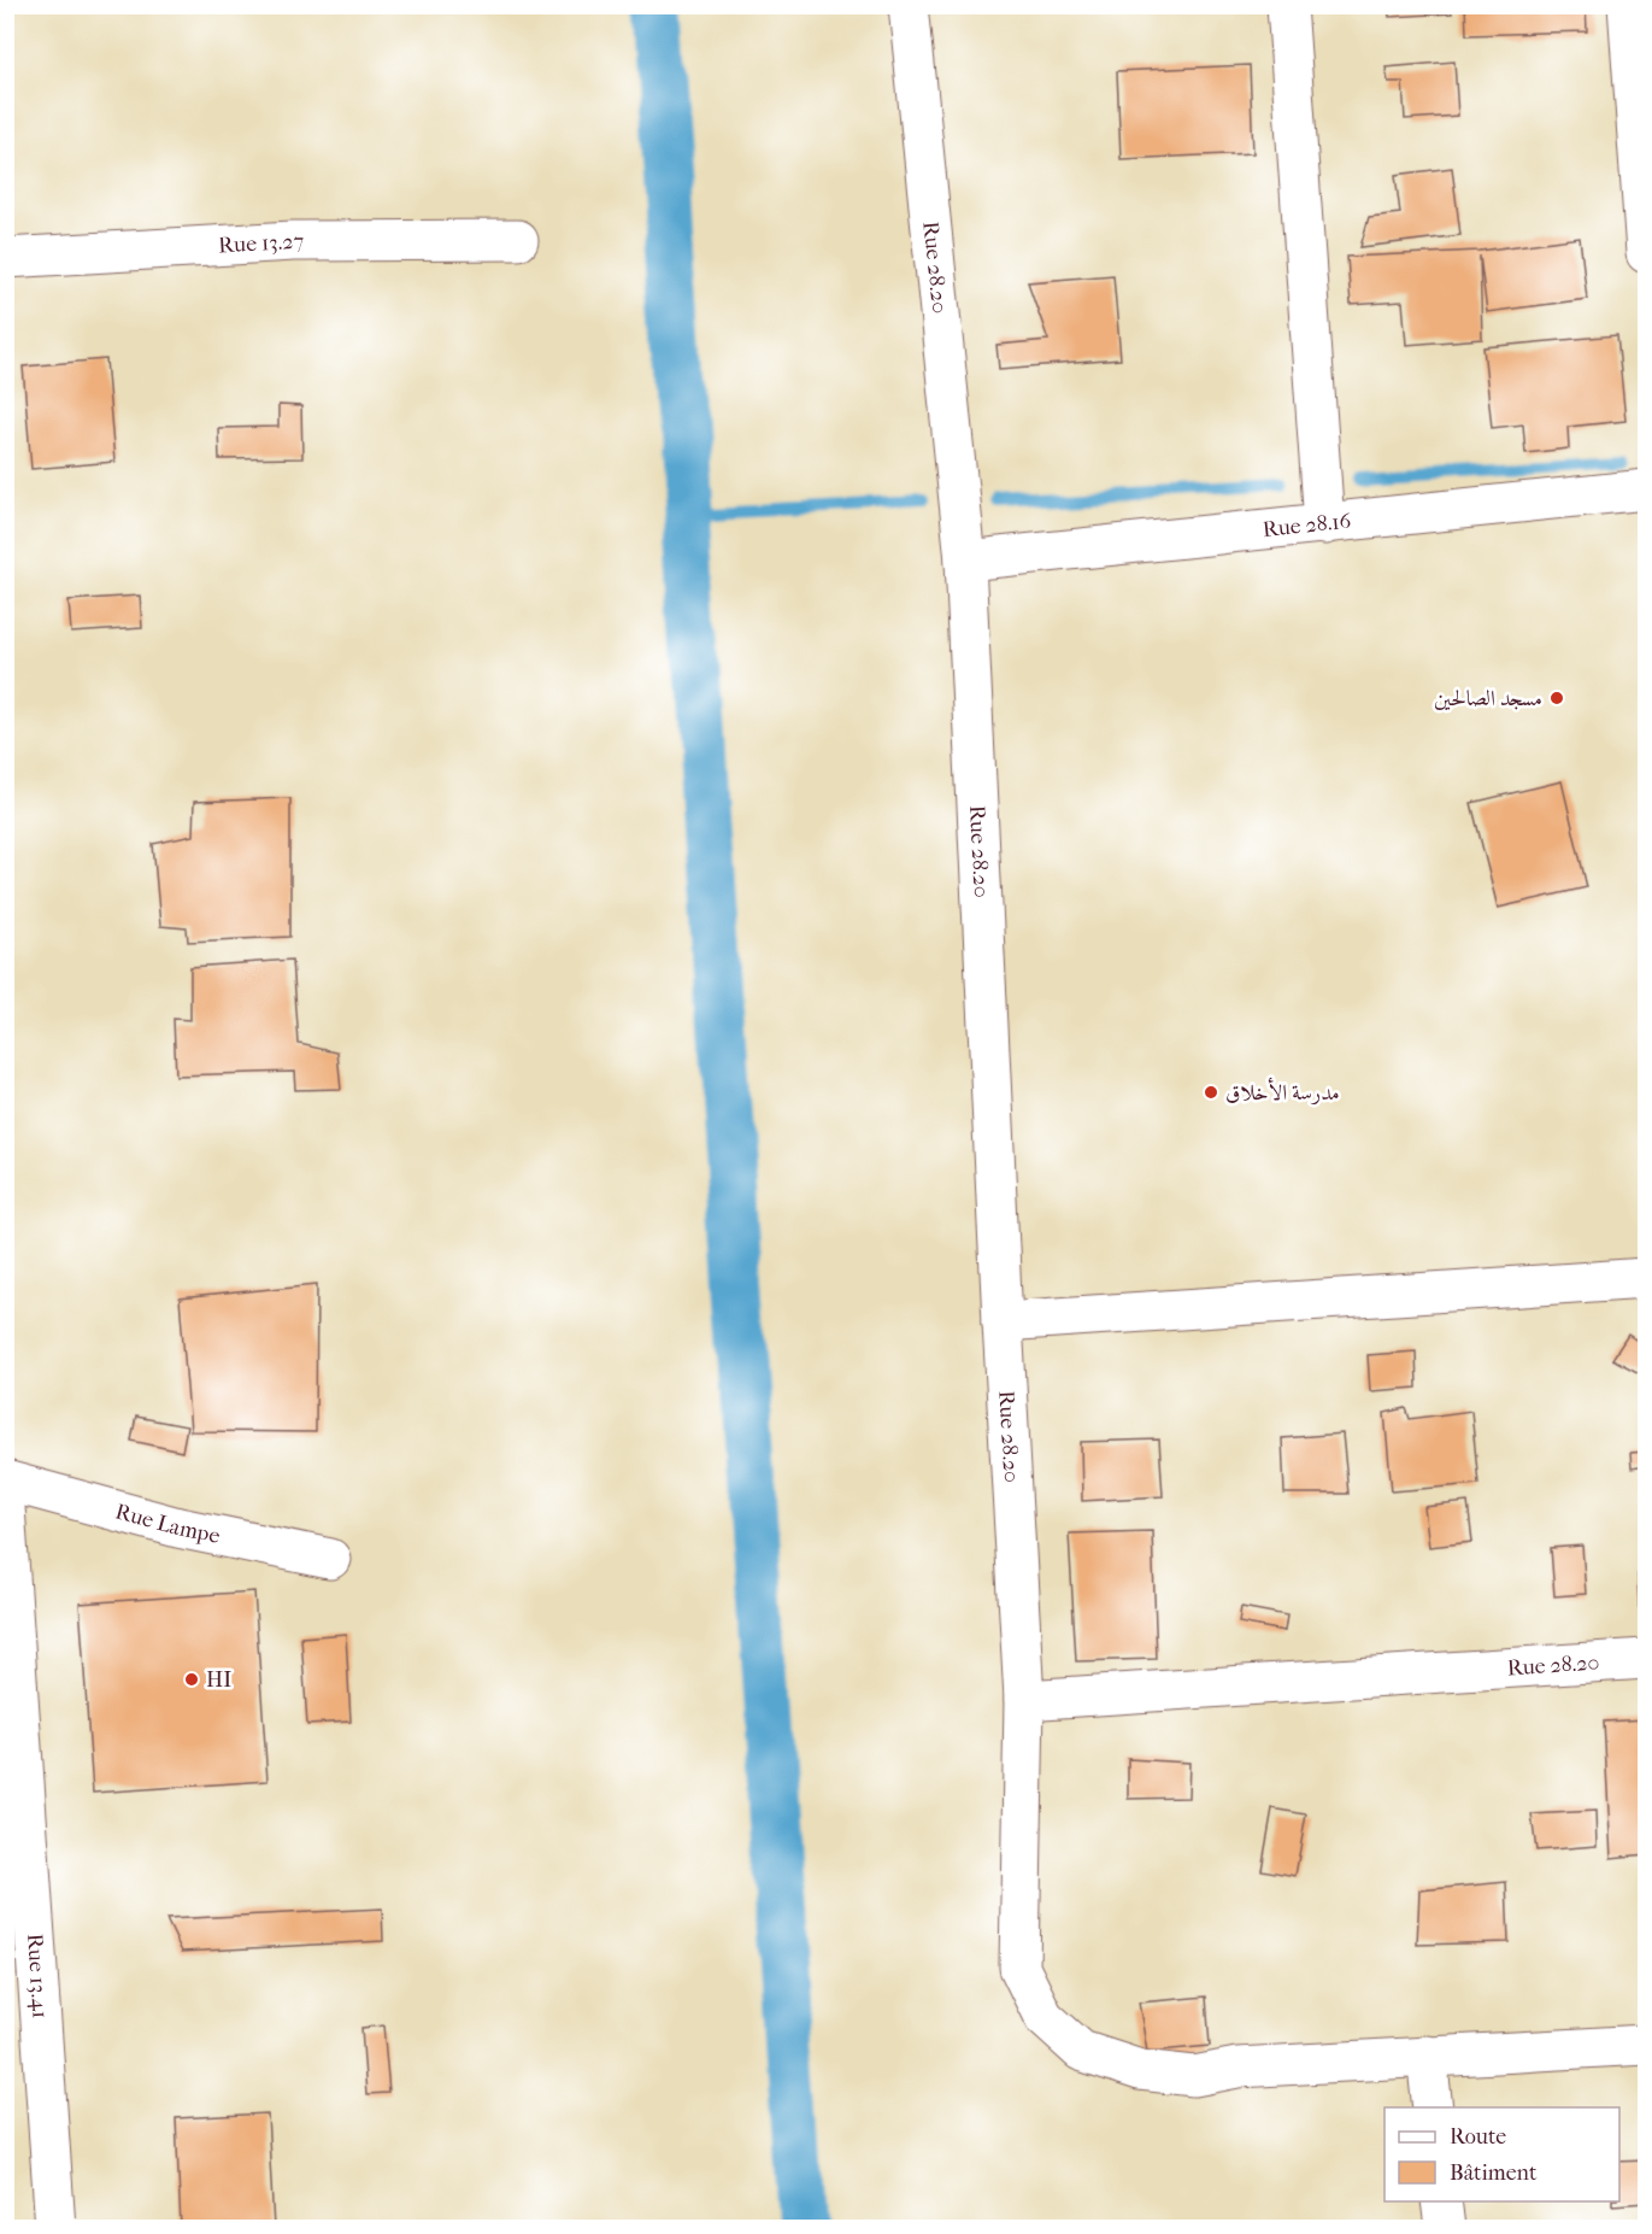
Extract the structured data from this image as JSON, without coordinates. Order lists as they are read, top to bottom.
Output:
{
  "streets": {
    "street": [
      "Rue 13.27",
      "Rue 28.20",
      "Rue 28.16",
      "Rue Lampe",
      "Rue 13.41"
    ]
  },
  "crossings": [
    ["Rue 28.20", "Rue 28.16"]
  ],
  "places": ["مسجد الصالحين", "مدرسة الأخلاق", "HI"],
  "legend": ["Route", "Bâtiment"]
}
